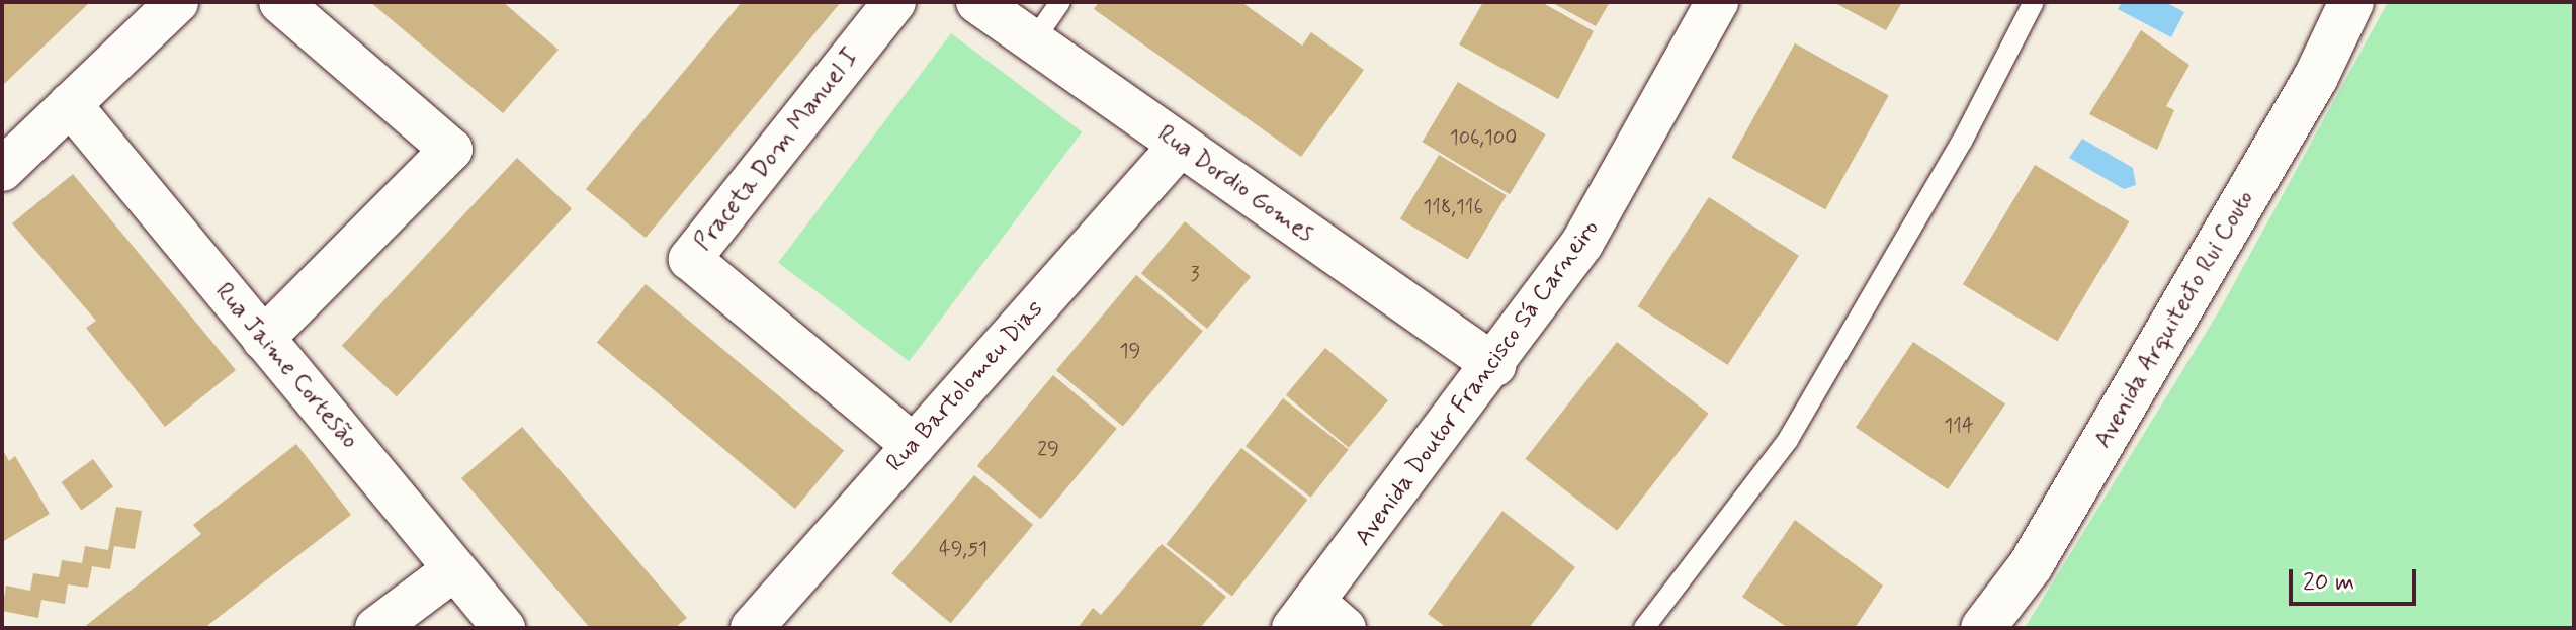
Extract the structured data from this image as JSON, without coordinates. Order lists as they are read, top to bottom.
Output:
{
  "streets": {
    "street": [
      "Praceta Dom Manuel I",
      "Rua Dordio Gomes",
      "Avenida Arquitecto Rui Couto",
      "Rua Jaime Cortesão",
      "Avenida Doutor Francisco Sá Carneiro",
      "Rua Bartolomeu Dias"
    ]
  },
  "crossings": [
    ["Praceta Dom Manuel I", "Rua Bartolomeu Dias"],
    ["Rua Dordio Gomes", "Avenida Doutor Francisco Sá Carneiro"],
    ["Rua Dordio Gomes", "Rua Bartolomeu Dias"]
  ],
  "house_numbers": [
    "106,100",
    "118,116",
    "3",
    "19",
    "114",
    "29",
    "49,51"
  ],
  "scale_bar": "20 m"
}
